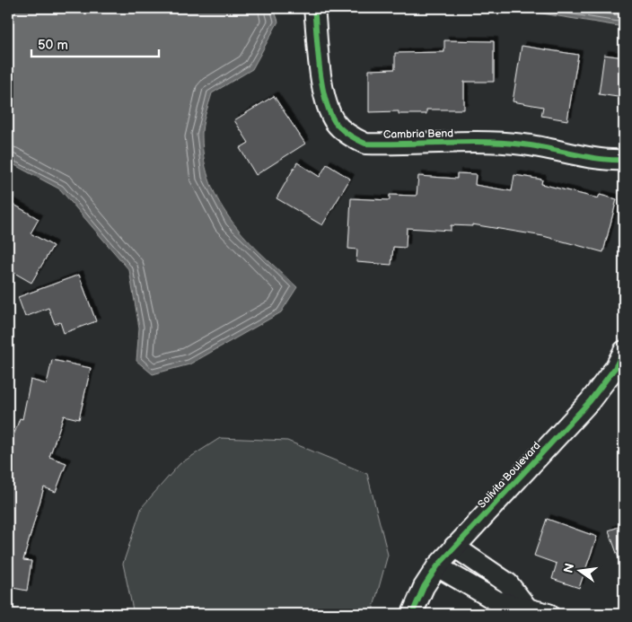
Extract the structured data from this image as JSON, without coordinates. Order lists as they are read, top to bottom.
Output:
{
  "streets": {
    "street": ["Cambria Bend", "Solivita Boulevard"]
  },
  "scale_bar": "50 m",
  "north": "left"
}
